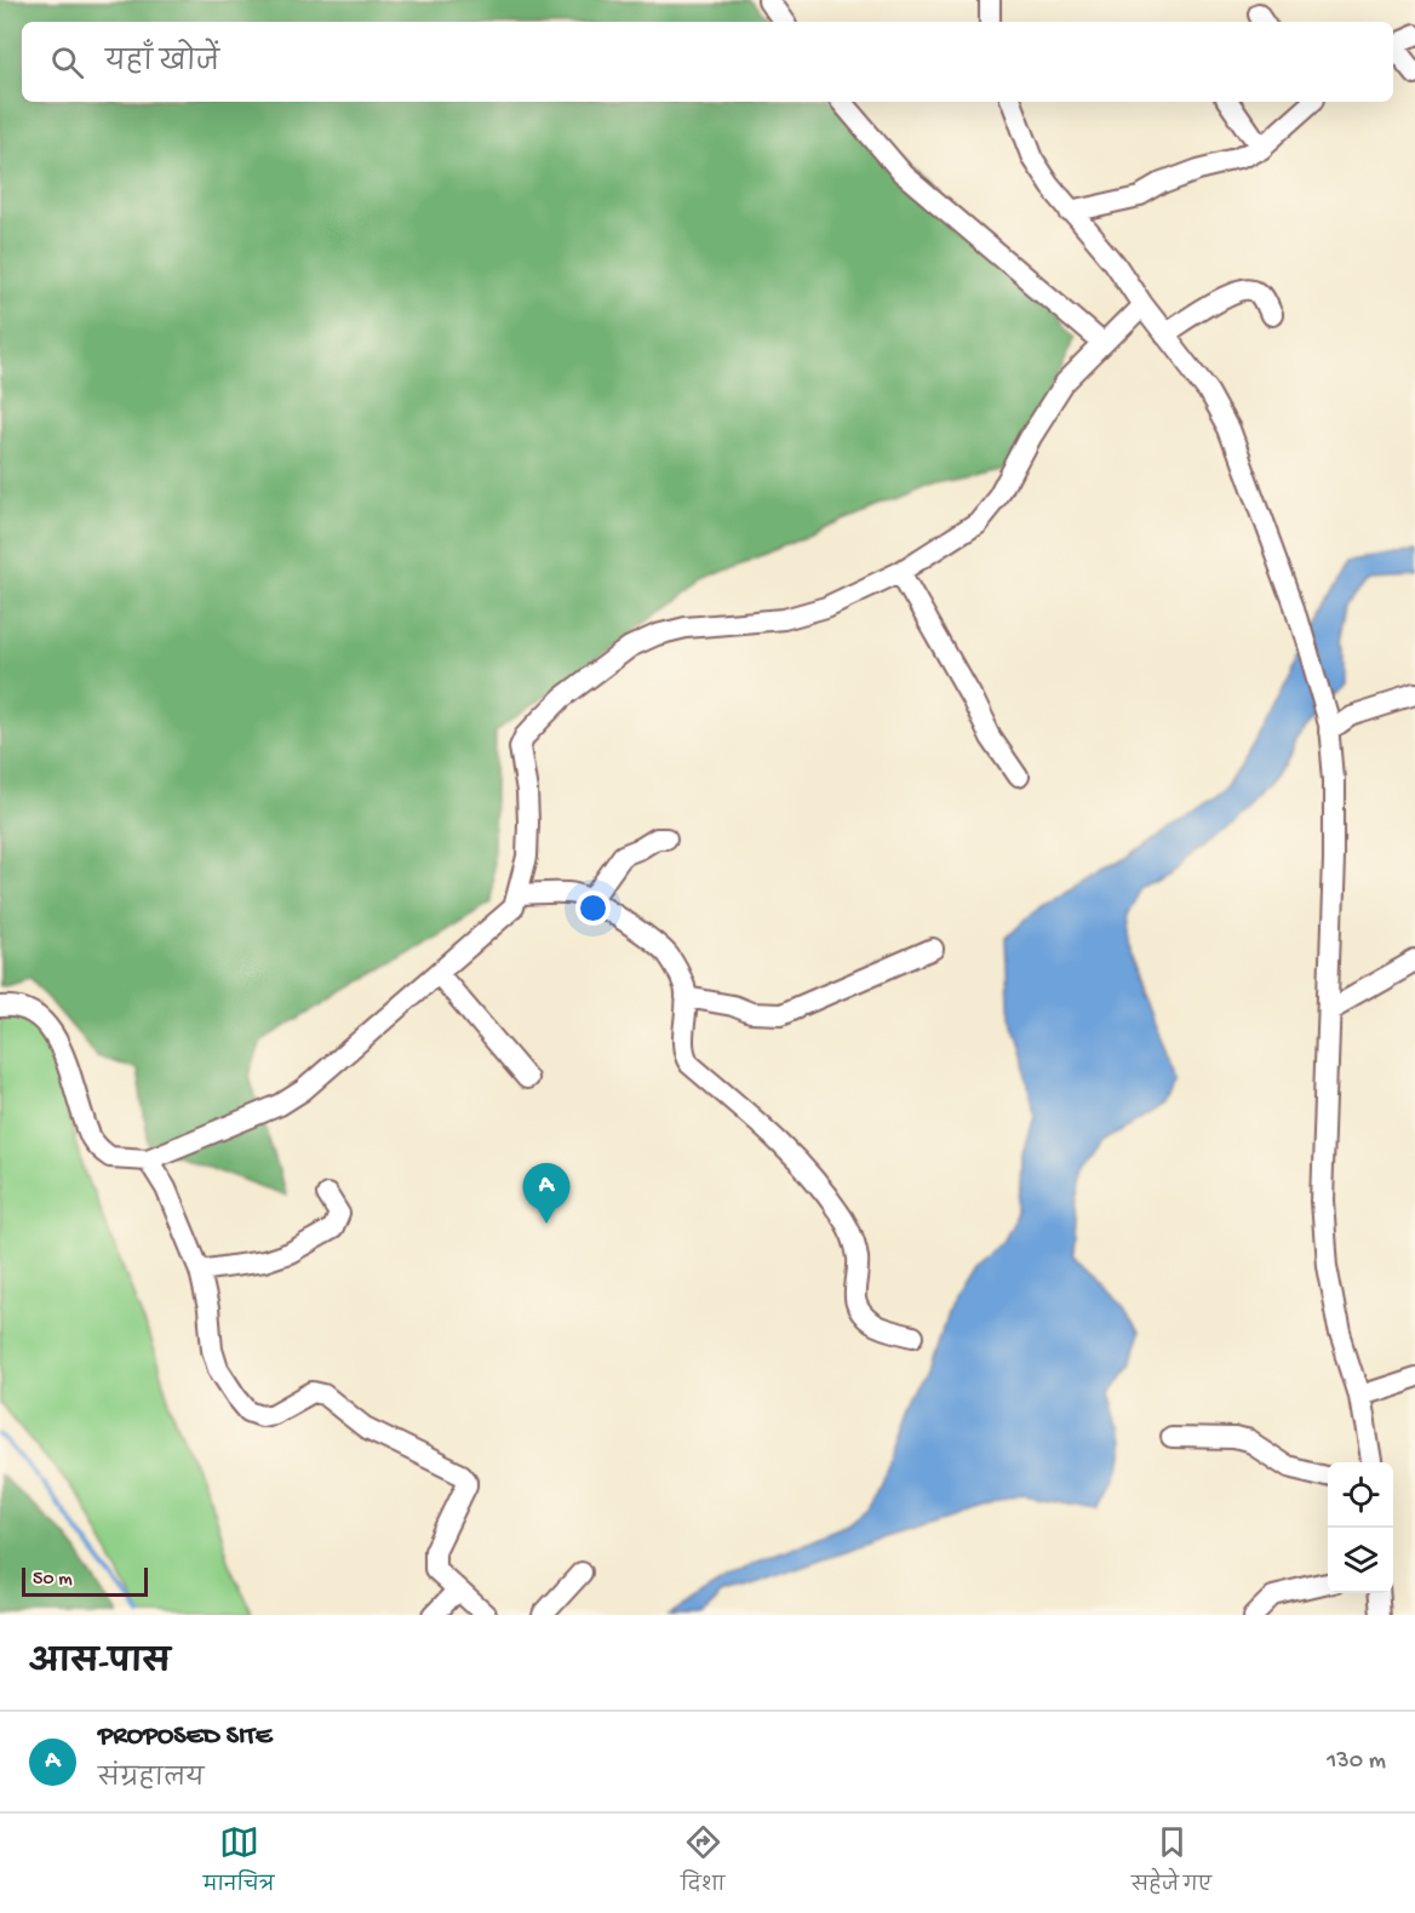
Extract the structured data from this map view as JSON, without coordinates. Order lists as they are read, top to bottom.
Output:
{
  "scale_bar": "50 m",
  "page": {
    "search": "यहाँ खोजें",
    "pins": "A",
    "scale": "50 m",
    "heading": "आस-पास",
    "list": [
      {
        "mark": "A",
        "name": "PROPOSED SITE",
        "note": "संग्रहालय",
        "value": "130 m"
      }
    ],
    "nav": ["मानचित्र", "दिशा", "सहेजे गए"]
  }
}
